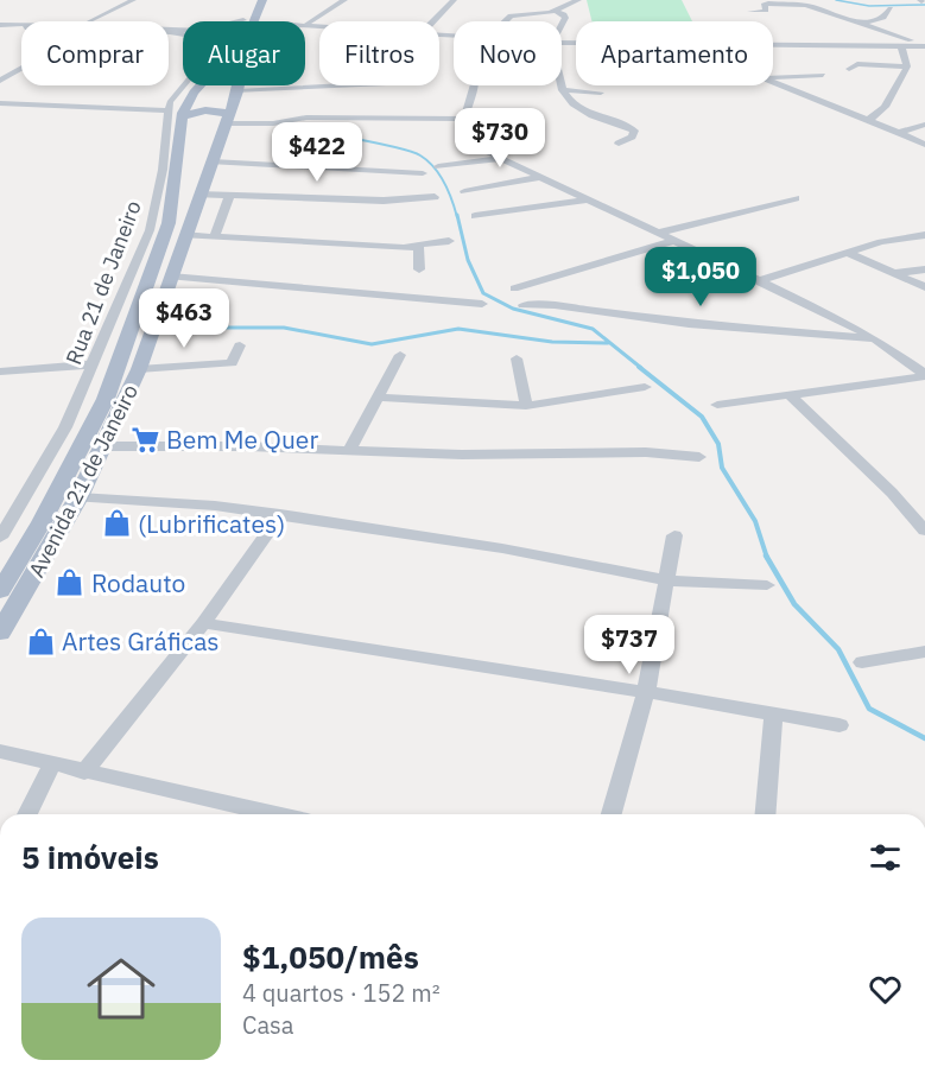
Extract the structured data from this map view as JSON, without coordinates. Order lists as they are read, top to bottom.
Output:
{
  "streets": {
    "main road": ["Avenida 21 de Janeiro"],
    "street": ["Rua 21 de Janeiro"]
  },
  "crossings": [
    ["Rua 21 de Janeiro", "Avenida 21 de Janeiro"]
  ],
  "places": {
    "supermarket": ["Bem Me Quer"],
    "shop": ["(Lubrificates)", "Rodauto", "Artes Gráficas"]
  },
  "page": {
    "chip": [
      "Comprar",
      "Alugar",
      "Filtros",
      "Novo",
      "Apartamento"
    ],
    "price": [
      "$730",
      "$422",
      "$1,050",
      "$463",
      "$737"
    ],
    "heading": "5 imóveis",
    "list": [
      {
        "name": "$1,050/mês",
        "note": "4 quartos · 152 m² · Casa"
      }
    ]
  }
}
